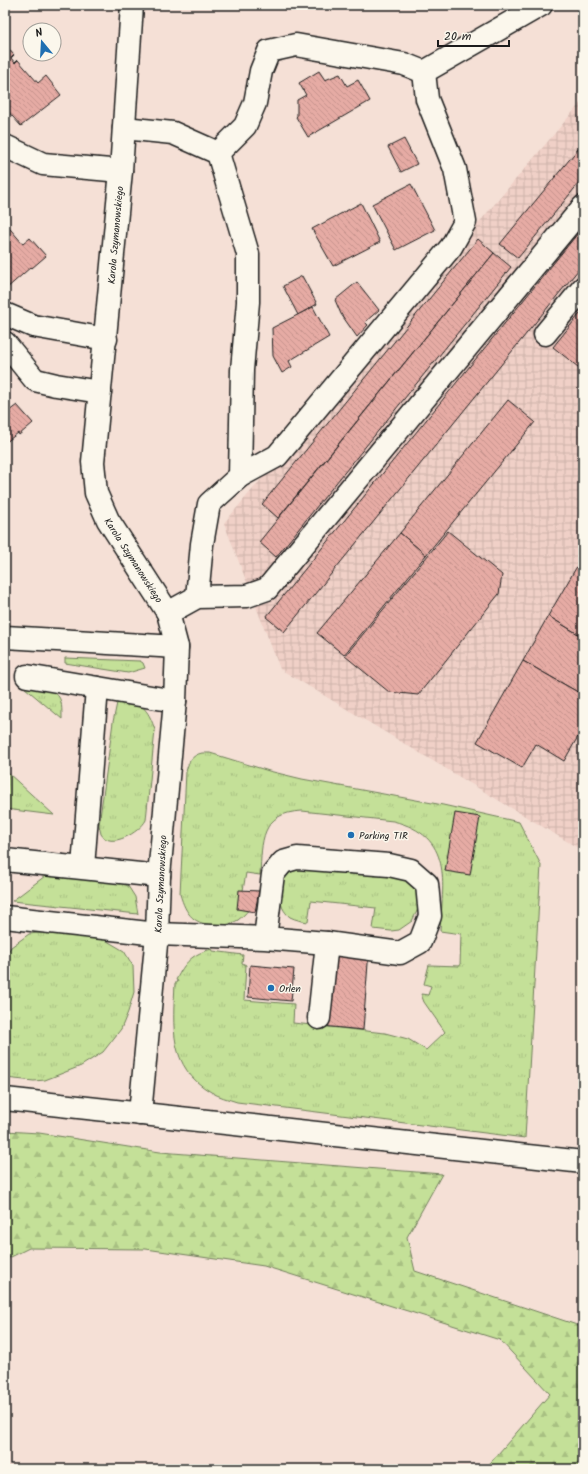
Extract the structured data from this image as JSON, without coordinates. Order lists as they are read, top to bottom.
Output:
{
  "streets": {
    "street": ["Karola Szymanowskiego"]
  },
  "places": ["Parking TIR", "Orlen"],
  "scale_bar": "20 m",
  "north": "top"
}
